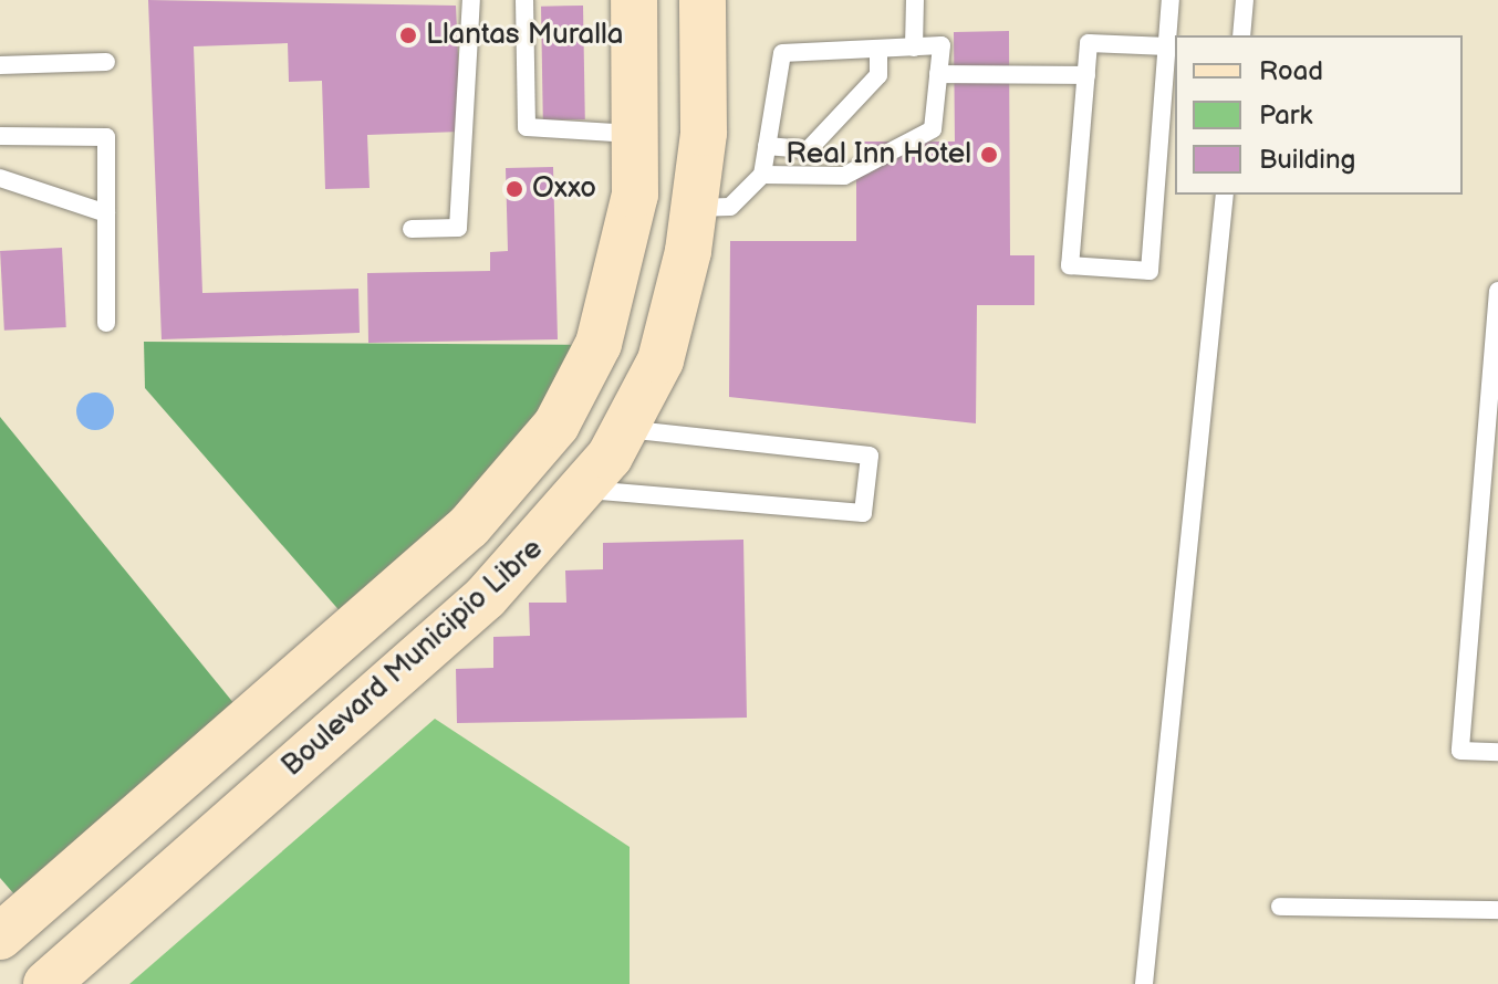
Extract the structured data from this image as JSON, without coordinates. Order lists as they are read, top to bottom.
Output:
{
  "streets": {
    "main road": ["Boulevard Municipio Libre"]
  },
  "places": ["Llantas Muralla", "Real Inn Hotel", "Oxxo"],
  "legend": ["Road", "Park", "Building"]
}
